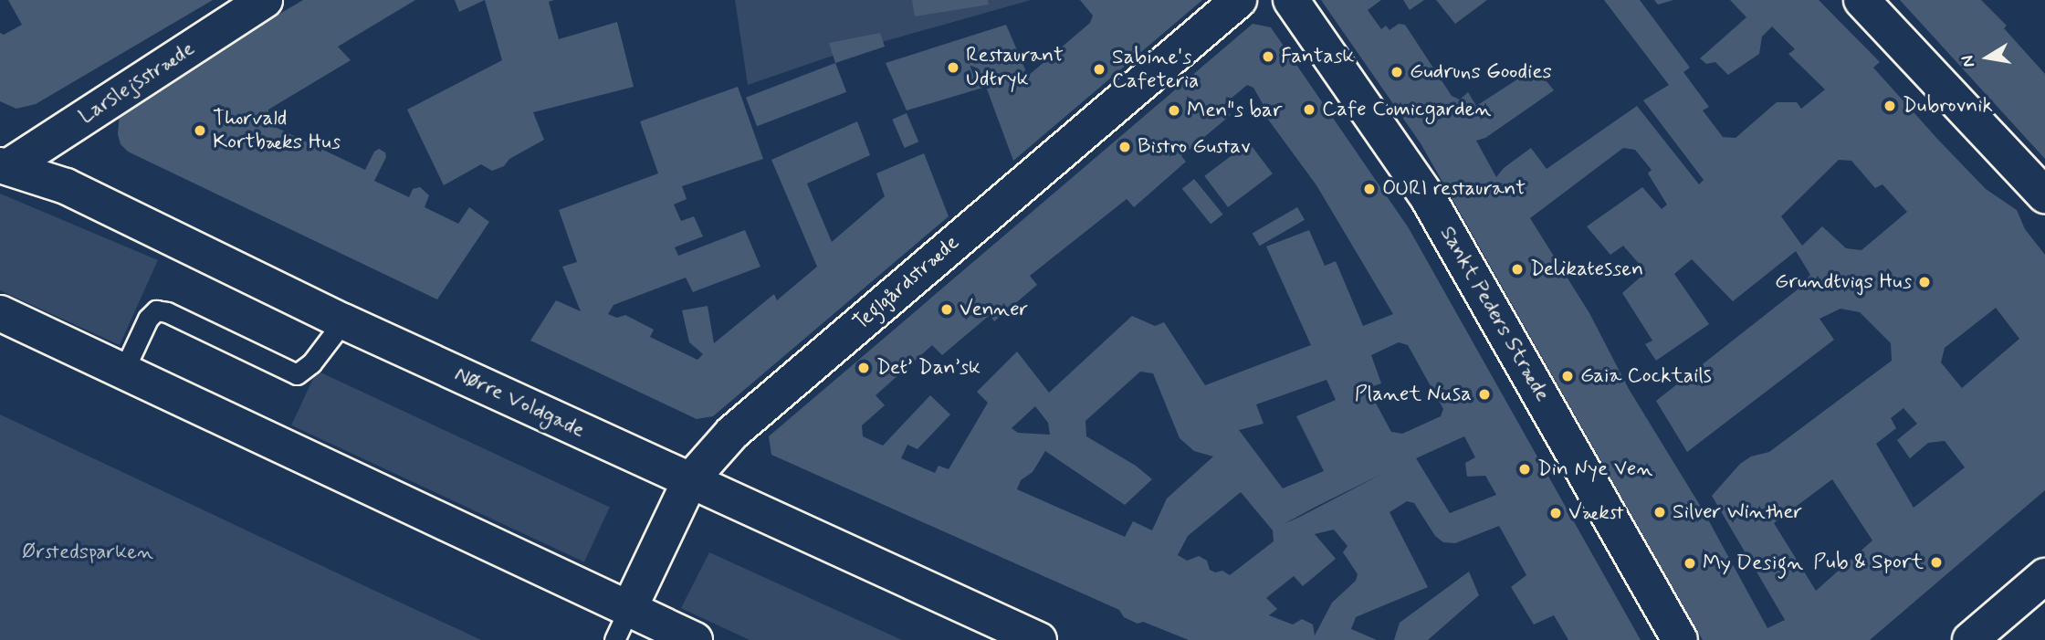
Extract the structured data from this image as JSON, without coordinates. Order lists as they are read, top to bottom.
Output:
{
  "streets": {
    "street": [
      "Larslejsstræde",
      "Teglgårdstræde",
      "Sankt Peders Stræde",
      "Nørre Voldgade"
    ]
  },
  "crossings": [
    ["Larslejsstræde", "Nørre Voldgade"],
    ["Teglgårdstræde", "Nørre Voldgade"]
  ],
  "parks": ["Ørstedsparken"],
  "places": [
    "Fantask",
    "Restaurant Udtryk",
    "Sabine's Cafeteria",
    "Gudruns Goodies",
    "Dubrovnik",
    "Cafe Comicgarden",
    "Men\"s bar",
    "Thorvald Kortbæks Hus",
    "Bistro Gustav",
    "OURI restaurant",
    "Delikatessen",
    "Grundtvigs Hus",
    "Venner",
    "Det’ Dan’sk",
    "Gaia Cocktails",
    "Planet Nusa",
    "Din Nye Ven",
    "Silver Winther",
    "Vækst",
    "Pub & Sport",
    "My Design"
  ],
  "north": "left"
}
